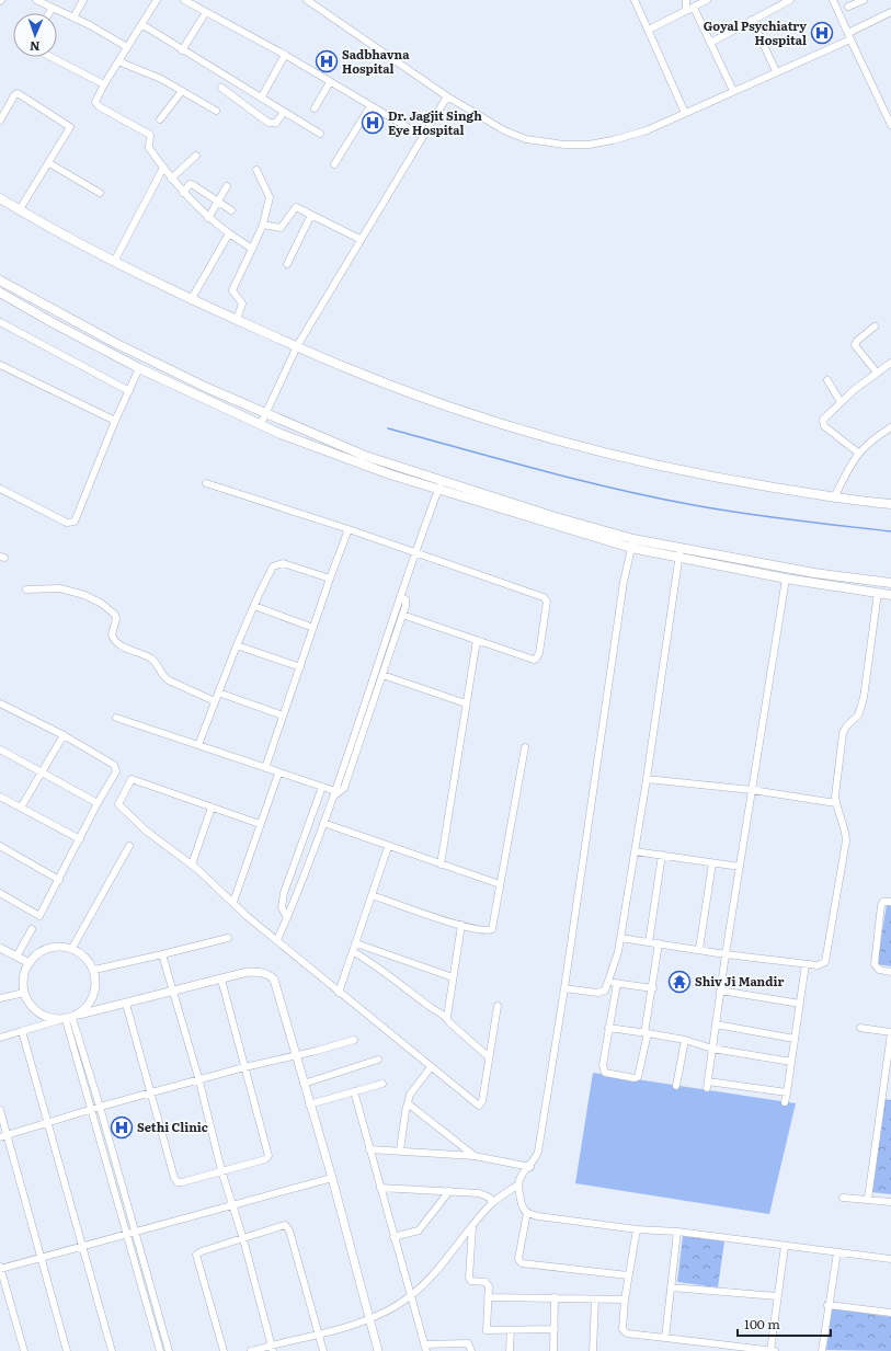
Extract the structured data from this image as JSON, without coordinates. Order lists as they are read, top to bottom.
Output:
{
  "places": {
    "hospital": [
      "Goyal Psychiatry Hospital",
      "Sadbhavna Hospital",
      "Dr. Jagjit Singh Eye Hospital",
      "Sethi Clinic"
    ],
    "temple": ["Shiv Ji Mandir"]
  },
  "scale_bar": "100 m",
  "north": "bottom"
}
